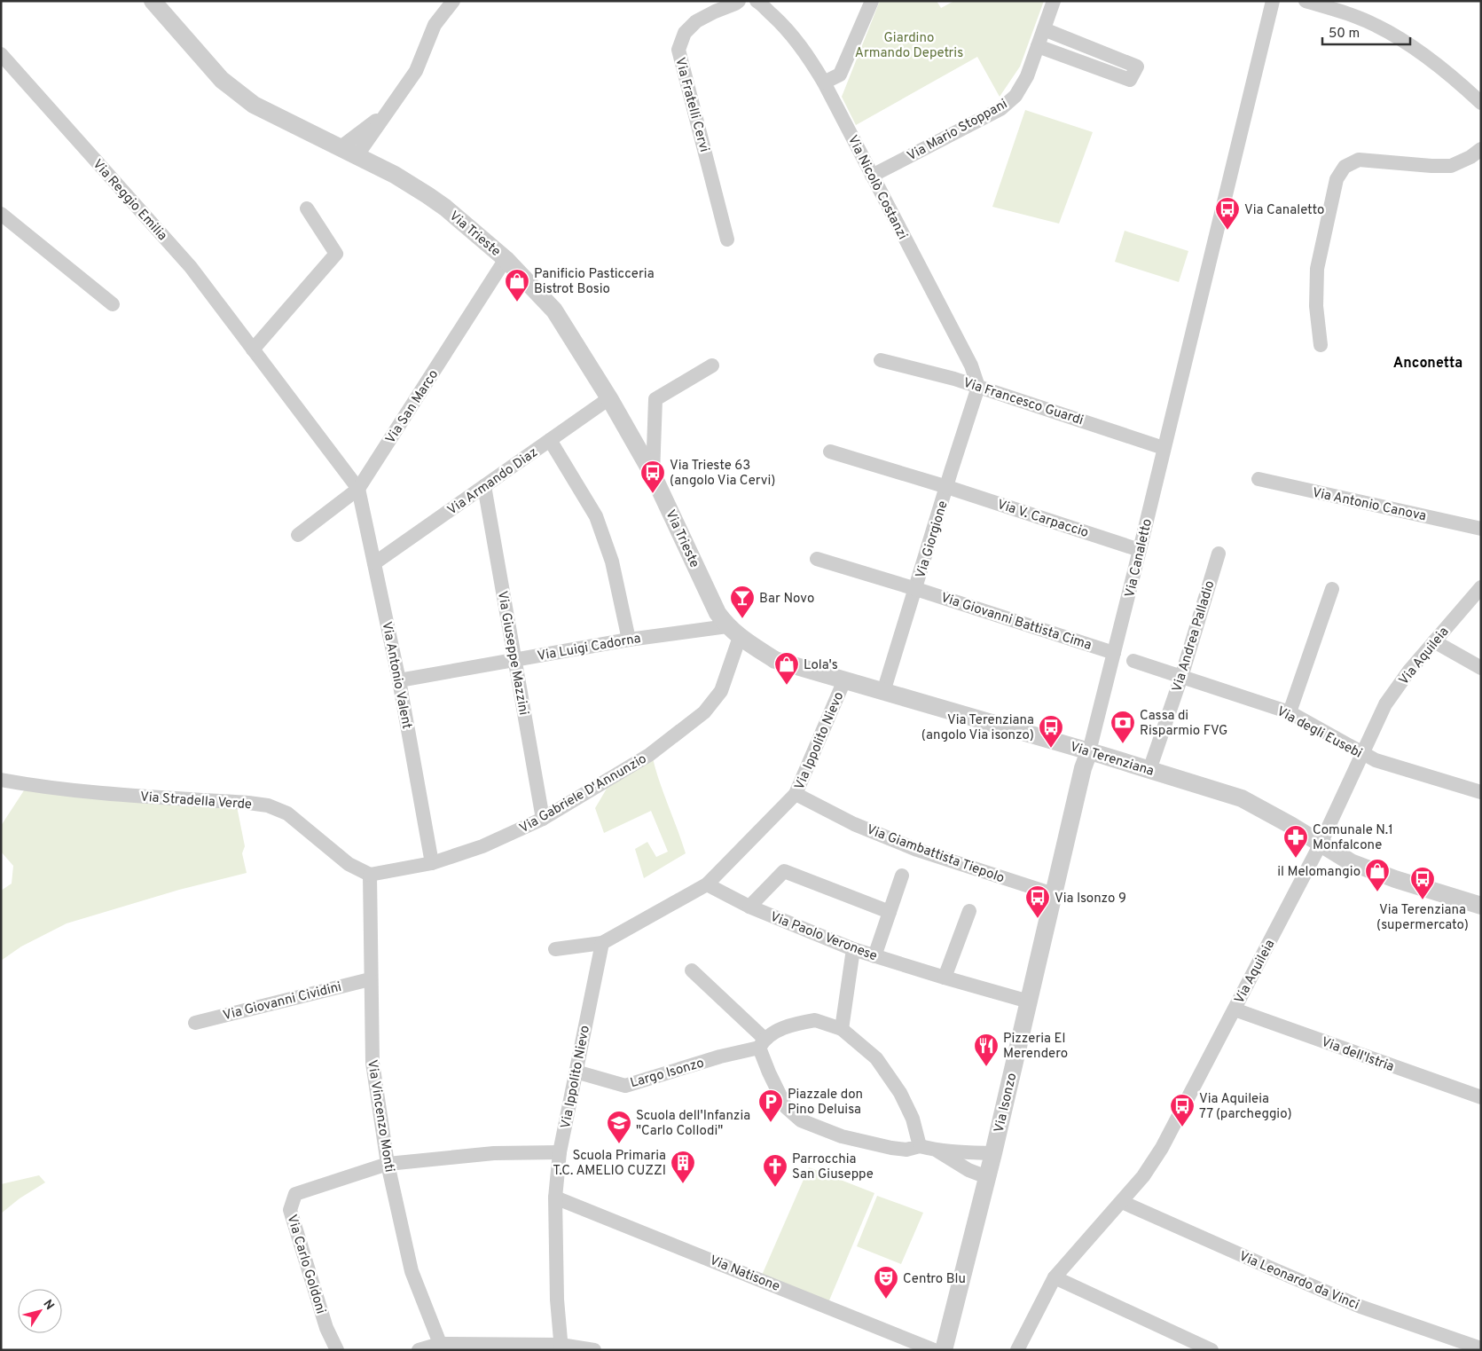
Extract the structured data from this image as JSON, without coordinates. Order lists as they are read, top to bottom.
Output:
{
  "streets": {
    "street": [
      "Via Fratelli Cervi",
      "Via Mario Stoppani",
      "Via Nicolò Costanzi",
      "Via Reggio Emilia",
      "Via Trieste",
      "Via Francesco Guardi",
      "Via San Marco",
      "Via Armando Diaz",
      "Via Antonio Canova",
      "Via V. Carpaccio",
      "Via Giorgione",
      "Via Canaletto",
      "Via Giovanni Battista Cima",
      "Via Andrea Palladio",
      "Via Luigi Cadorna",
      "Via Giuseppe Mazzini",
      "Via Aquileia",
      "Via Antonio Valent",
      "Via degli Eusebi",
      "Via Ippolito Nievo",
      "Via Terenziana",
      "Via Gabriele D'Annunzio",
      "Via Stradella Verde",
      "Via Giambattista Tiepolo",
      "Via Paolo Veronese",
      "Via Giovanni Cividini",
      "Via dell'Istria",
      "Largo Isonzo",
      "Via Isonzo",
      "Via Vincenzo Monti",
      "Via Carlo Goldoni",
      "Via Natisone",
      "Via Leonardo da Vinci"
    ]
  },
  "crossings": [
    ["Via Mario Stoppani", "Via Nicolò Costanzi"],
    ["Via Nicolò Costanzi", "Via Francesco Guardi"],
    ["Via Nicolò Costanzi", "Via Giorgione"],
    ["Via Reggio Emilia", "Via San Marco"],
    ["Via Reggio Emilia", "Via Antonio Valent"],
    ["Via Trieste", "Via San Marco"],
    ["Via Trieste", "Via Armando Diaz"],
    ["Via Trieste", "Via Luigi Cadorna"],
    ["Via Trieste", "Via Terenziana"],
    ["Via Trieste", "Via Gabriele D'Annunzio"],
    ["Via Francesco Guardi", "Via Giorgione"],
    ["Via Francesco Guardi", "Via Canaletto"],
    ["Via San Marco", "Via Antonio Valent"],
    ["Via Armando Diaz", "Via Giuseppe Mazzini"],
    ["Via Armando Diaz", "Via Antonio Valent"],
    ["Via V. Carpaccio", "Via Giorgione"],
    ["Via V. Carpaccio", "Via Canaletto"],
    ["Via Giorgione", "Via Giovanni Battista Cima"],
    ["Via Giorgione", "Via Terenziana"],
    ["Via Canaletto", "Via Giovanni Battista Cima"],
    ["Via Canaletto", "Via Terenziana"],
    ["Via Canaletto", "Via Isonzo"],
    ["Via Andrea Palladio", "Via degli Eusebi"],
    ["Via Andrea Palladio", "Via Terenziana"],
    ["Via Luigi Cadorna", "Via Giuseppe Mazzini"],
    ["Via Luigi Cadorna", "Via Antonio Valent"],
    ["Via Luigi Cadorna", "Via Terenziana"],
    ["Via Luigi Cadorna", "Via Gabriele D'Annunzio"],
    ["Via Giuseppe Mazzini", "Via Gabriele D'Annunzio"],
    ["Via Aquileia", "Via degli Eusebi"],
    ["Via Aquileia", "Via Terenziana"],
    ["Via Aquileia", "Via dell'Istria"],
    ["Via Aquileia", "Via Leonardo da Vinci"],
    ["Via Antonio Valent", "Via Gabriele D'Annunzio"],
    ["Via Ippolito Nievo", "Via Terenziana"],
    ["Via Ippolito Nievo", "Via Giambattista Tiepolo"],
    ["Via Ippolito Nievo", "Via Paolo Veronese"],
    ["Via Ippolito Nievo", "Largo Isonzo"],
    ["Via Ippolito Nievo", "Via Natisone"],
    ["Via Terenziana", "Via Gabriele D'Annunzio"],
    ["Via Terenziana", "Via Isonzo"],
    ["Via Gabriele D'Annunzio", "Via Stradella Verde"],
    ["Via Gabriele D'Annunzio", "Via Vincenzo Monti"],
    ["Via Stradella Verde", "Via Vincenzo Monti"],
    ["Via Giambattista Tiepolo", "Via Isonzo"],
    ["Via Paolo Veronese", "Via Isonzo"],
    ["Via Giovanni Cividini", "Via Vincenzo Monti"],
    ["Via Vincenzo Monti", "Via Carlo Goldoni"]
  ],
  "districts": ["Anconetta"],
  "parks": ["Giardino Armando Depetris"],
  "places": {
    "bus stop": [
      "Via Canaletto",
      "Via Trieste 63 (angolo Via Cervi)",
      "Via Terenziana (angolo Via isonzo)",
      "Via Terenziana (supermercato)",
      "Via Isonzo 9",
      "Via Aquileia 77 (parcheggio)"
    ],
    "shop": ["Panificio Pasticceria Bistrot Bosio", "Lola's", "il Melomangio"],
    "bar": ["Bar Novo"],
    "bank": ["Cassa di Risparmio FVG"],
    "pharmacy": ["Comunale N.1 Monfalcone"],
    "restaurant": ["Pizzeria El Merendero"],
    "parking": ["Piazzale don Pino Deluisa"],
    "school or university": ["Scuola dell'Infanzia \"Carlo Collodi\""],
    "building": ["Scuola Primaria T.C. AMELIO CUZZI"],
    "church": ["Parrocchia San Giuseppe"],
    "theatre": ["Centro Blu"]
  },
  "scale_bar": "50 m",
  "north": "top right"
}
